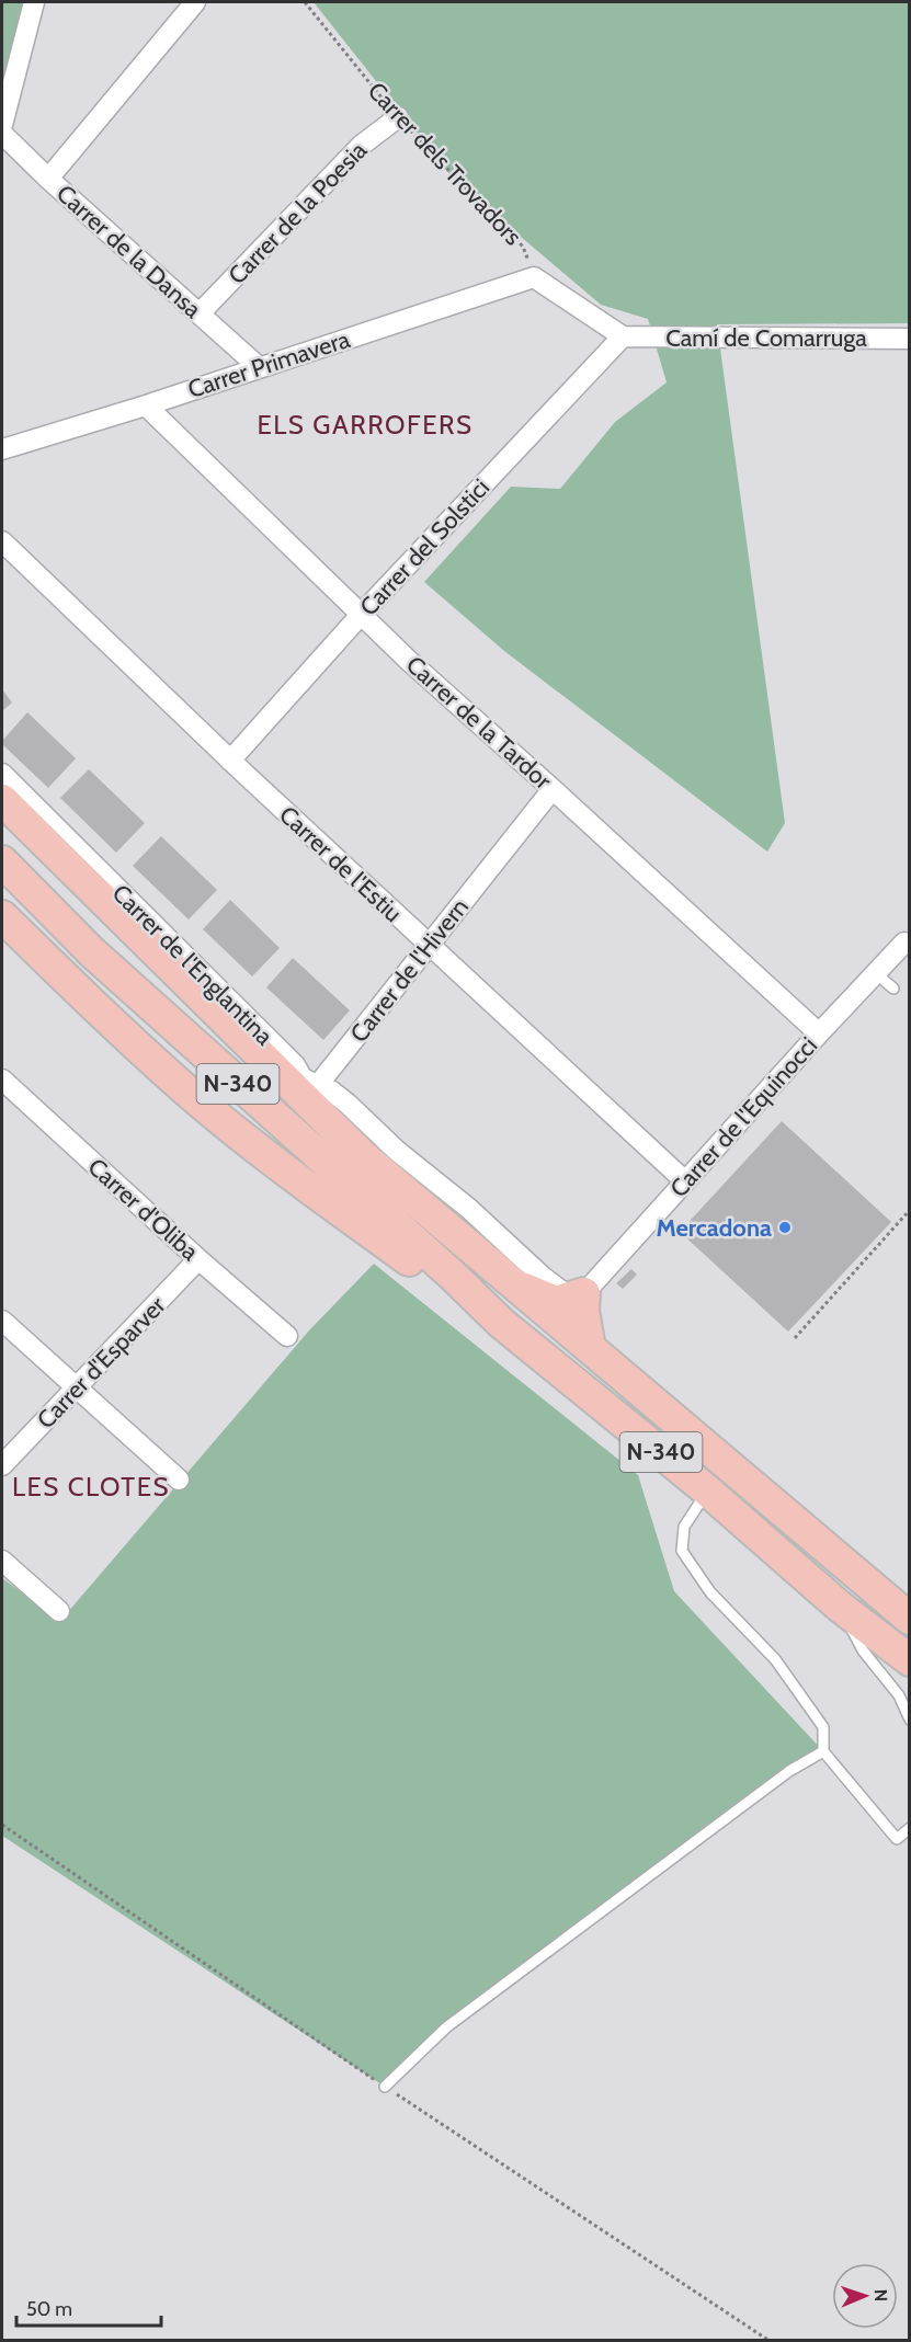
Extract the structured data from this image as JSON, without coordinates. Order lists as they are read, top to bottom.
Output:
{
  "streets": {
    "main road": ["N-340"],
    "street": [
      "Carrer de la Poesia",
      "Carrer de la Dansa",
      "Camí de Comarruga",
      "Carrer Primavera",
      "Carrer del Solstici",
      "Carrer de la Tardor",
      "Carrer de l'Estiu",
      "Carrer de l'Englantina",
      "Carrer de l'Hivern",
      "Carrer de l'Equinocci",
      "Carrer d'Oliba",
      "Carrer d'Esparver"
    ],
    "path": ["Carrer dels Trovadors"]
  },
  "crossings": [
    ["Carrer dels Trovadors", "Carrer de la Poesia"],
    ["Carrer dels Trovadors", "Carrer Primavera"],
    ["Carrer de la Poesia", "Carrer de la Dansa"],
    ["Carrer de la Dansa", "Carrer Primavera"],
    ["Camí de Comarruga", "Carrer del Solstici"],
    ["Carrer Primavera", "Carrer de la Tardor"],
    ["Carrer del Solstici", "Carrer de la Tardor"],
    ["Carrer del Solstici", "Carrer de l'Estiu"],
    ["Carrer de la Tardor", "Carrer de l'Hivern"],
    ["Carrer de la Tardor", "Carrer de l'Equinocci"],
    ["Carrer de l'Estiu", "Carrer de l'Hivern"],
    ["Carrer de l'Estiu", "Carrer de l'Equinocci"],
    ["Carrer de l'Englantina", "Carrer de l'Hivern"],
    ["Carrer de l'Englantina", "Carrer de l'Equinocci"],
    ["Carrer d'Oliba", "Carrer d'Esparver"]
  ],
  "districts": ["ELS GARROFERS", "LES CLOTES"],
  "places": ["Mercadona"],
  "scale_bar": "50 m",
  "north": "right"
}
